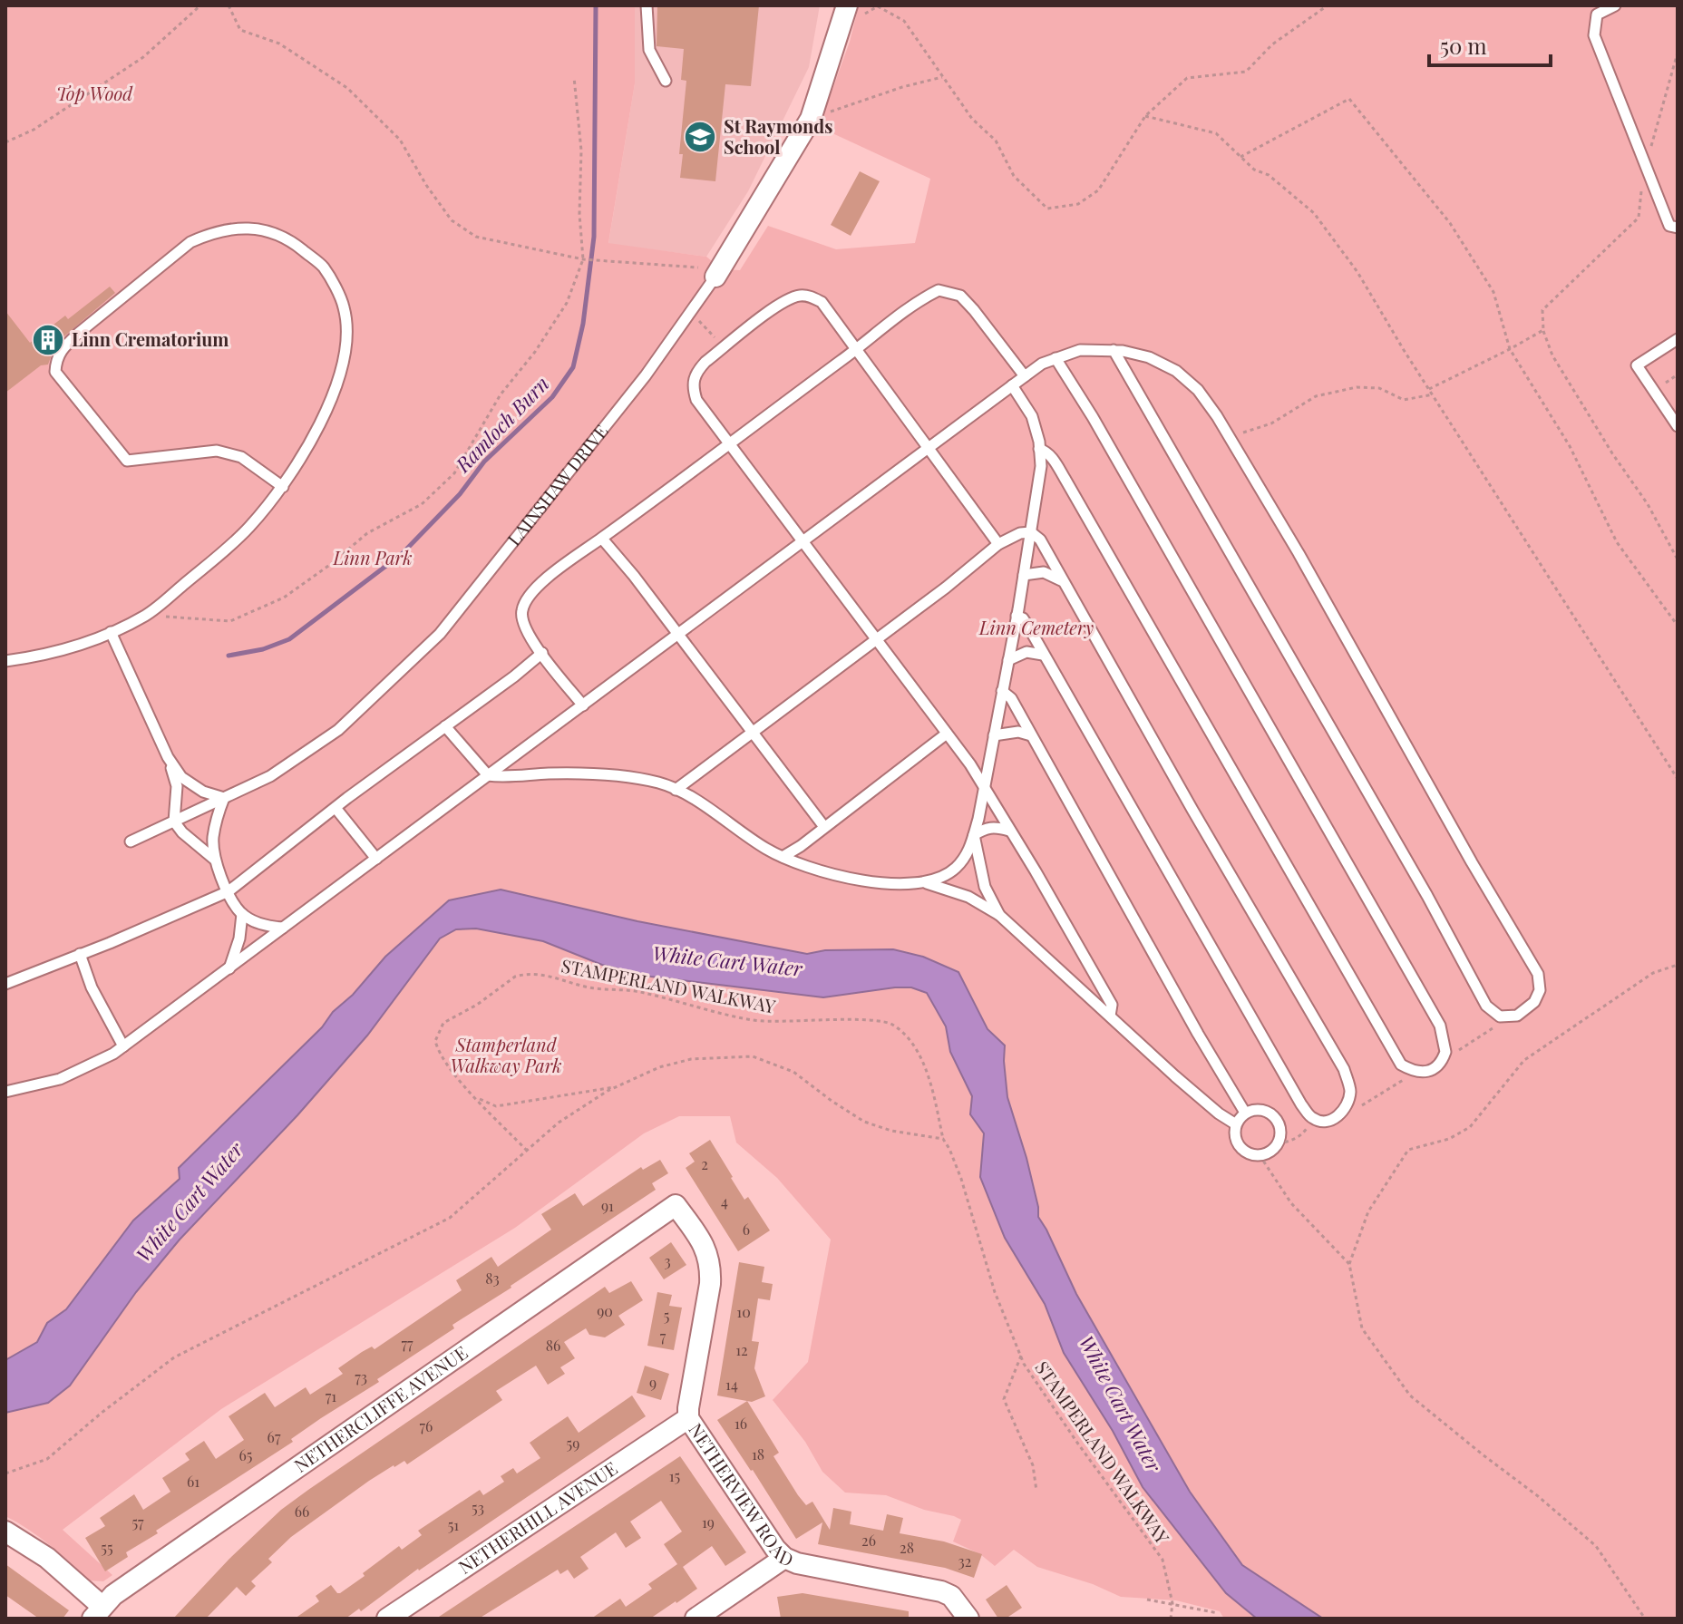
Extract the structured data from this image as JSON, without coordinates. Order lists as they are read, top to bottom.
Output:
{
  "streets": {
    "street": [
      "LAINSHAW DRIVE",
      "NETHERCLIFFE AVENUE",
      "NETHERVIEW ROAD",
      "NETHERHILL AVENUE"
    ],
    "path": ["STAMPERLAND WALKWAY"]
  },
  "crossings": [
    ["NETHERCLIFFE AVENUE", "NETHERVIEW ROAD"],
    ["NETHERVIEW ROAD", "NETHERHILL AVENUE"]
  ],
  "water": ["Ramloch Burn", "White Cart Water"],
  "parks": [
    "Top Wood",
    "Linn Park",
    "Linn Cemetery",
    "Stamperland Walkway Park"
  ],
  "places": {
    "school or university": ["St Raymonds School"],
    "building": ["Linn Crematorium"]
  },
  "house_numbers": [
    "2",
    "4",
    "91",
    "6",
    "3",
    "83",
    "90",
    "10",
    "5",
    "7",
    "77",
    "86",
    "12",
    "73",
    "9",
    "14",
    "71",
    "16",
    "76",
    "67",
    "59",
    "18",
    "65",
    "15",
    "61",
    "53",
    "66",
    "57",
    "19",
    "51",
    "26",
    "55",
    "28",
    "32"
  ],
  "scale_bar": "50 m"
}
